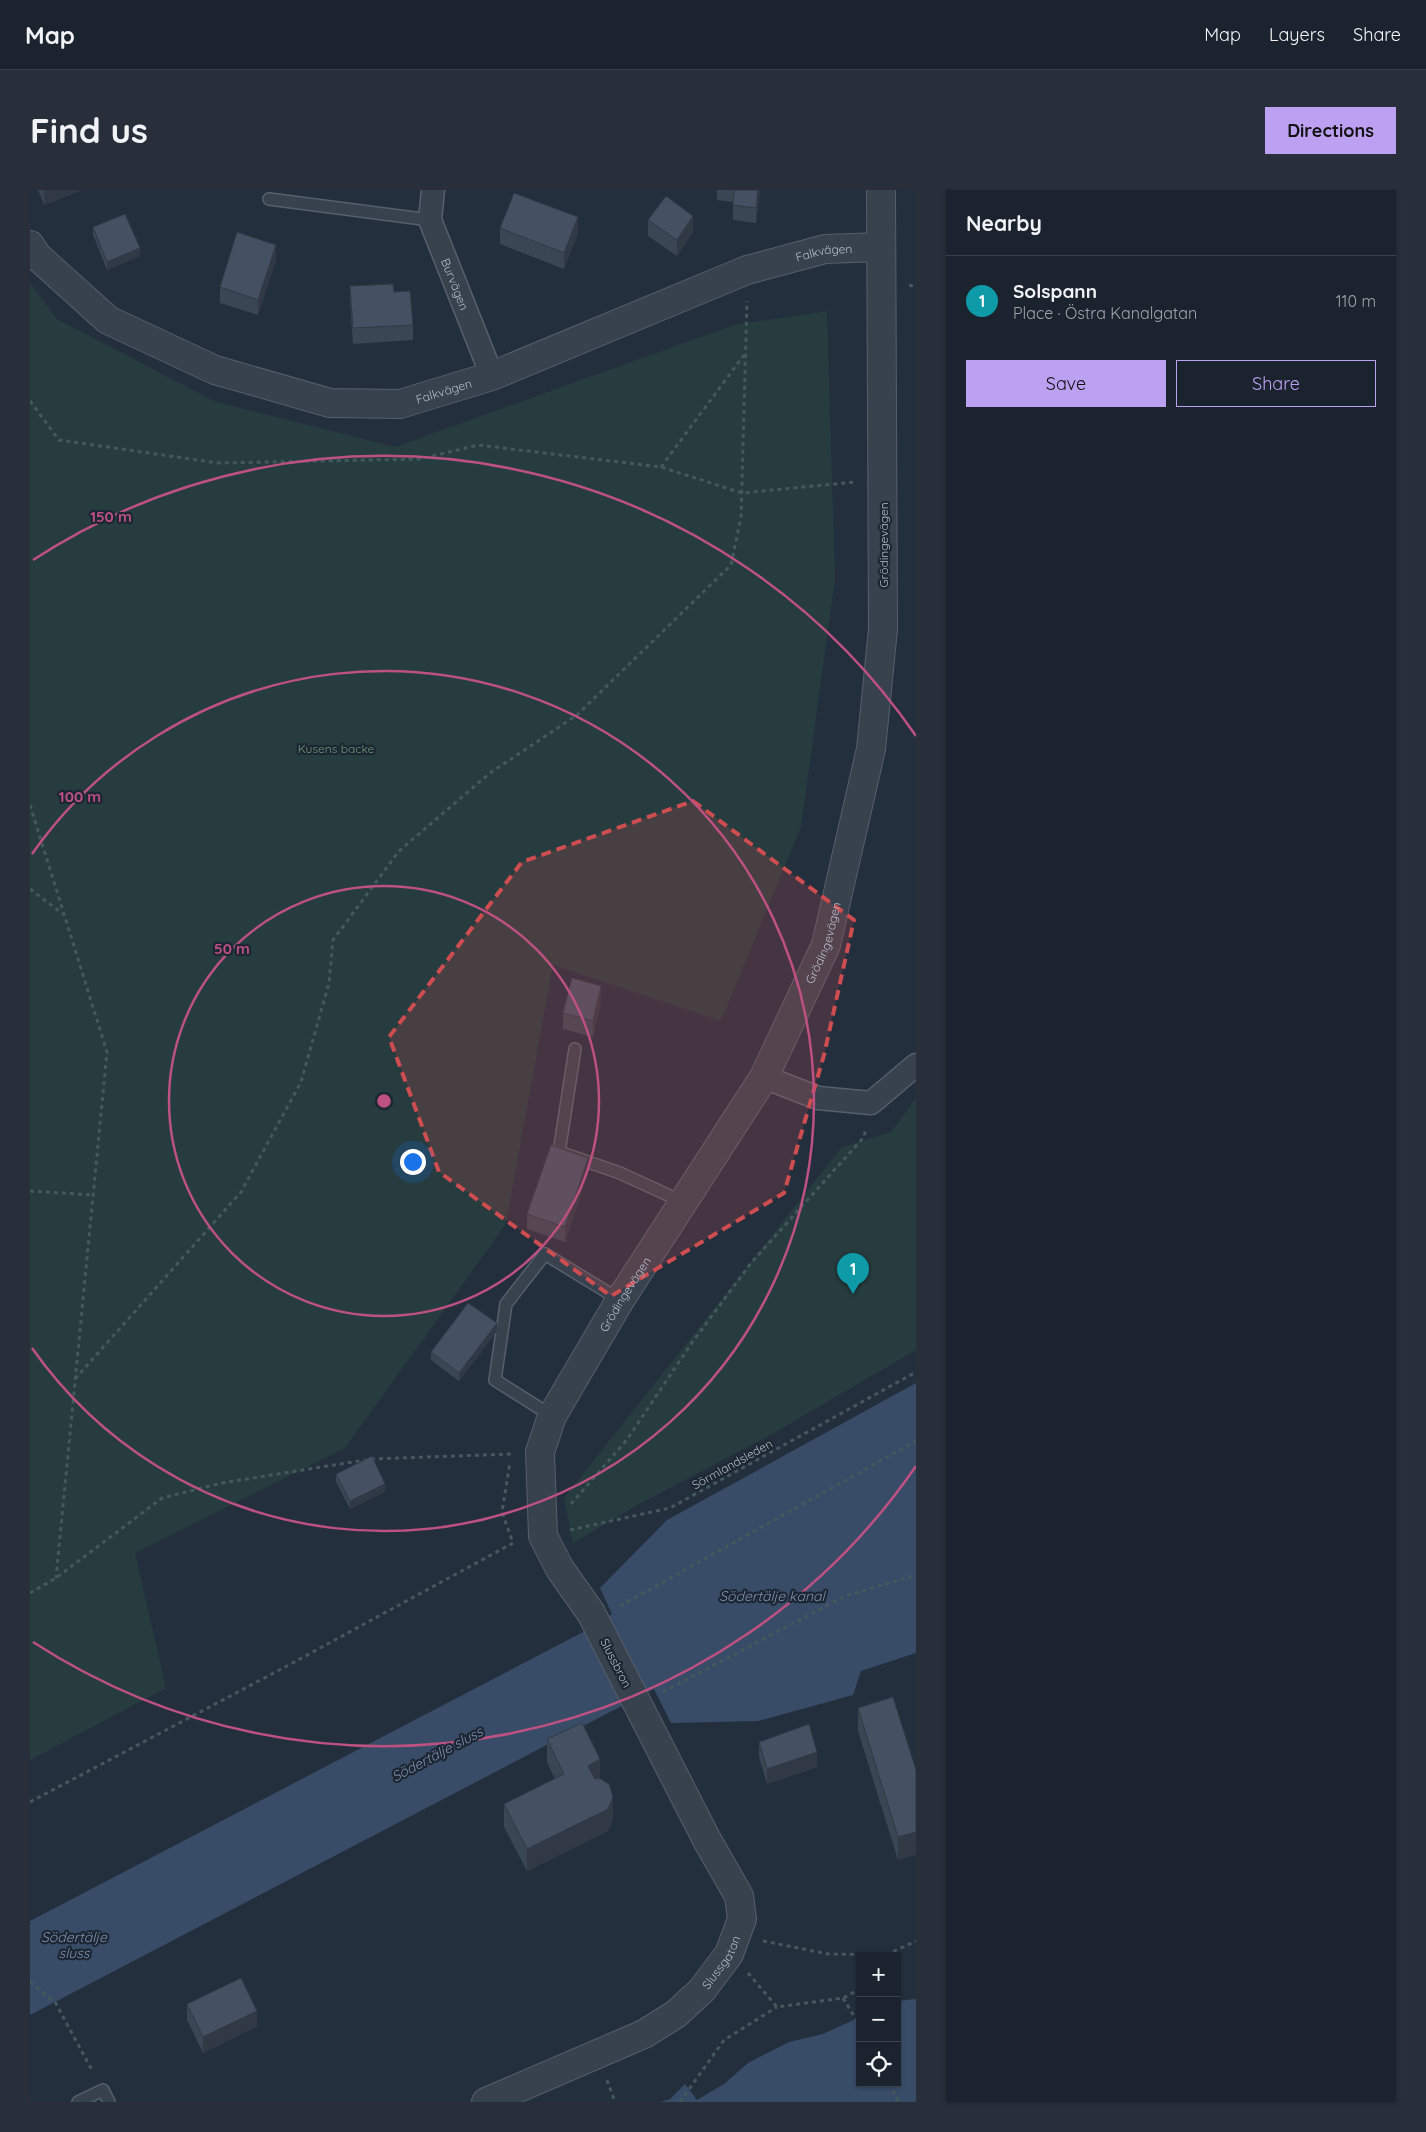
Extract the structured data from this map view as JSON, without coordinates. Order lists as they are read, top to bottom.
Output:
{
  "streets": {
    "street": [
      "Falkvägen",
      "Burvägen",
      "Grödingevägen",
      "Slussbron",
      "Slussgatan"
    ],
    "path": ["Sörmlandsleden"]
  },
  "crossings": [
    ["Falkvägen", "Burvägen"],
    ["Falkvägen", "Grödingevägen"],
    ["Grödingevägen", "Sörmlandsleden"],
    ["Grödingevägen", "Slussbron"],
    ["Slussbron", "Slussgatan"]
  ],
  "water": ["Södertälje kanal", "Södertälje sluss"],
  "parks": ["Kusens backe"],
  "page": {
    "header": "Map",
    "nav": ["Map", "Layers", "Share"],
    "buttons": [
      "Directions",
      ["Save", "Share"]
    ],
    "title": "Find us",
    "heading": "Nearby",
    "list": [
      {
        "mark": "1",
        "name": "Solspann",
        "note": "Place · Östra Kanalgatan",
        "value": "110 m"
      }
    ],
    "pins": "1",
    "map_buttons": ["+", "−"]
  },
  "rings": ["150 m", "100 m", "50 m"]
}
